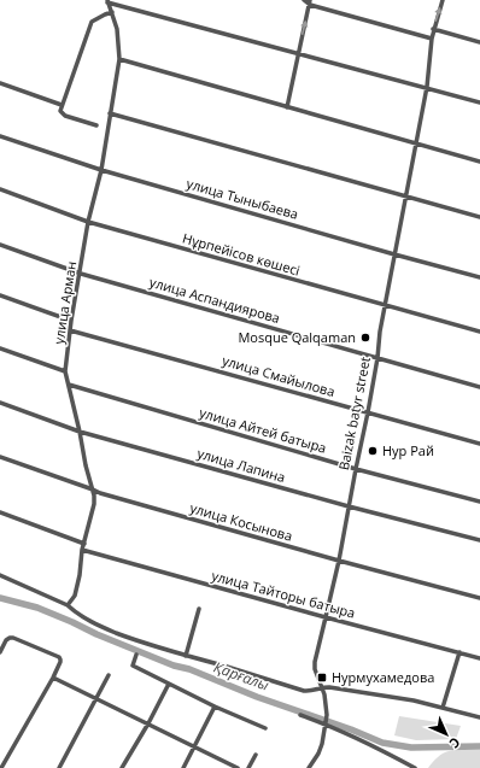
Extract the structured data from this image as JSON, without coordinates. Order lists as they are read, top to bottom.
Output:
{
  "streets": {
    "street": [
      "улица Тыныбаева",
      "Нұрпейісов көшесі",
      "улица Аспандиярова",
      "улица Арман",
      "улица Смайылова",
      "Baizak batyr street",
      "улица Айтей батыра",
      "улица Лапина",
      "улица Косынова",
      "улица Тайторы батыра"
    ]
  },
  "crossings": [
    ["улица Тыныбаева", "улица Арман"],
    ["улица Тыныбаева", "Baizak batyr street"],
    ["Нұрпейісов көшесі", "улица Арман"],
    ["Нұрпейісов көшесі", "Baizak batyr street"],
    ["улица Аспандиярова", "улица Арман"],
    ["улица Аспандиярова", "Baizak batyr street"],
    ["улица Арман", "улица Смайылова"],
    ["улица Арман", "улица Айтей батыра"],
    ["улица Арман", "улица Лапина"],
    ["улица Арман", "улица Косынова"],
    ["улица Арман", "улица Тайторы батыра"],
    ["улица Смайылова", "Baizak batyr street"],
    ["Baizak batyr street", "улица Айтей батыра"],
    ["Baizak batyr street", "улица Лапина"],
    ["Baizak batyr street", "улица Косынова"],
    ["Baizak batyr street", "улица Тайторы батыра"]
  ],
  "water": ["Қарғалы"],
  "places": {
    "other": ["Mosque Qalqaman", "Нур Рай"],
    "transit": ["Нурмухамедова"]
  },
  "north": "bottom right"
}
